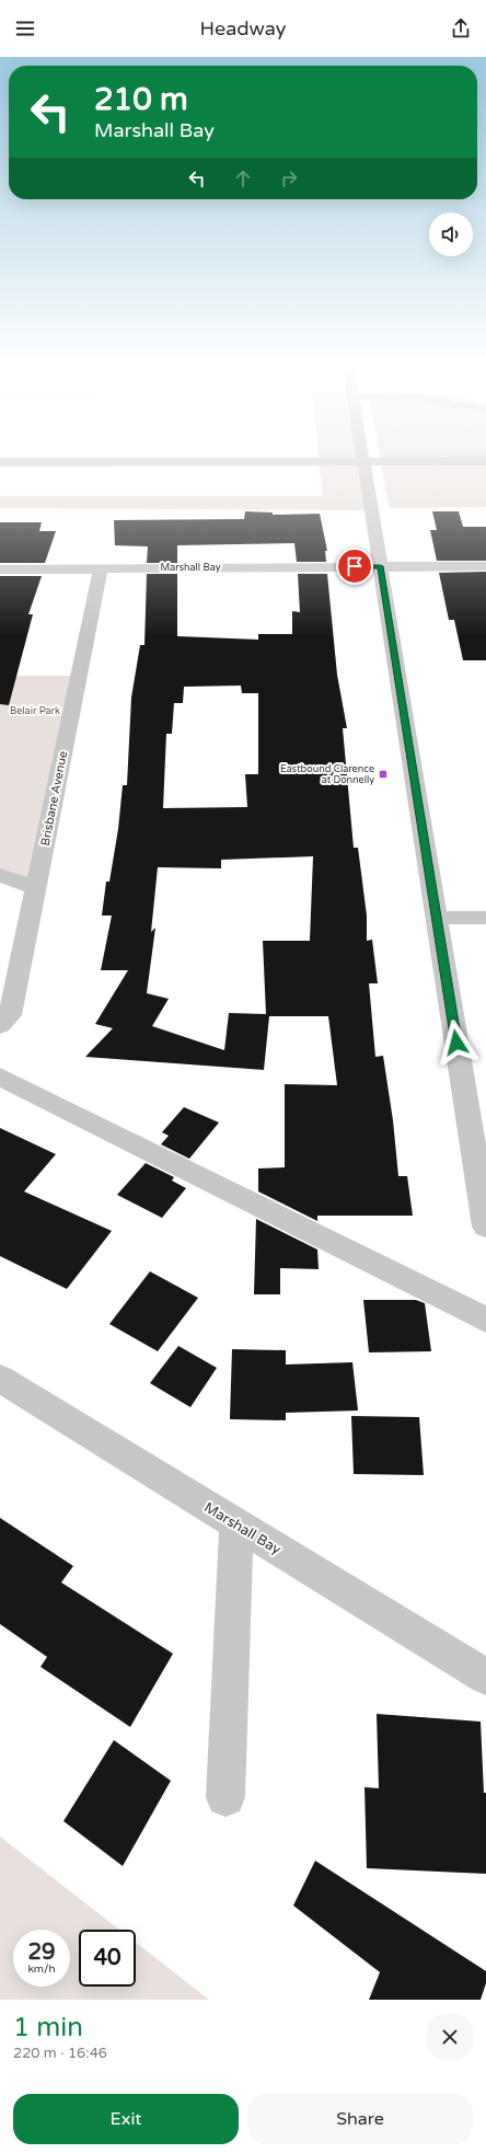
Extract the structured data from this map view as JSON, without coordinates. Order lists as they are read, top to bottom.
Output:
{
  "streets": {
    "street": ["Marshall Bay", "Brisbane Avenue"]
  },
  "crossings": [
    ["Marshall Bay", "Brisbane Avenue"]
  ],
  "parks": ["Belair Park"],
  "places": {
    "transit": ["Eastbound Clarence at Donnelly"]
  },
  "page": {
    "header": "Headway",
    "turn": ["210 m", "Marshall Bay"],
    "speed": "29 km/h",
    "limit": "40",
    "heading": ["1 min", "220 m · 16:46"],
    "buttons": ["Exit", "Share"]
  }
}
